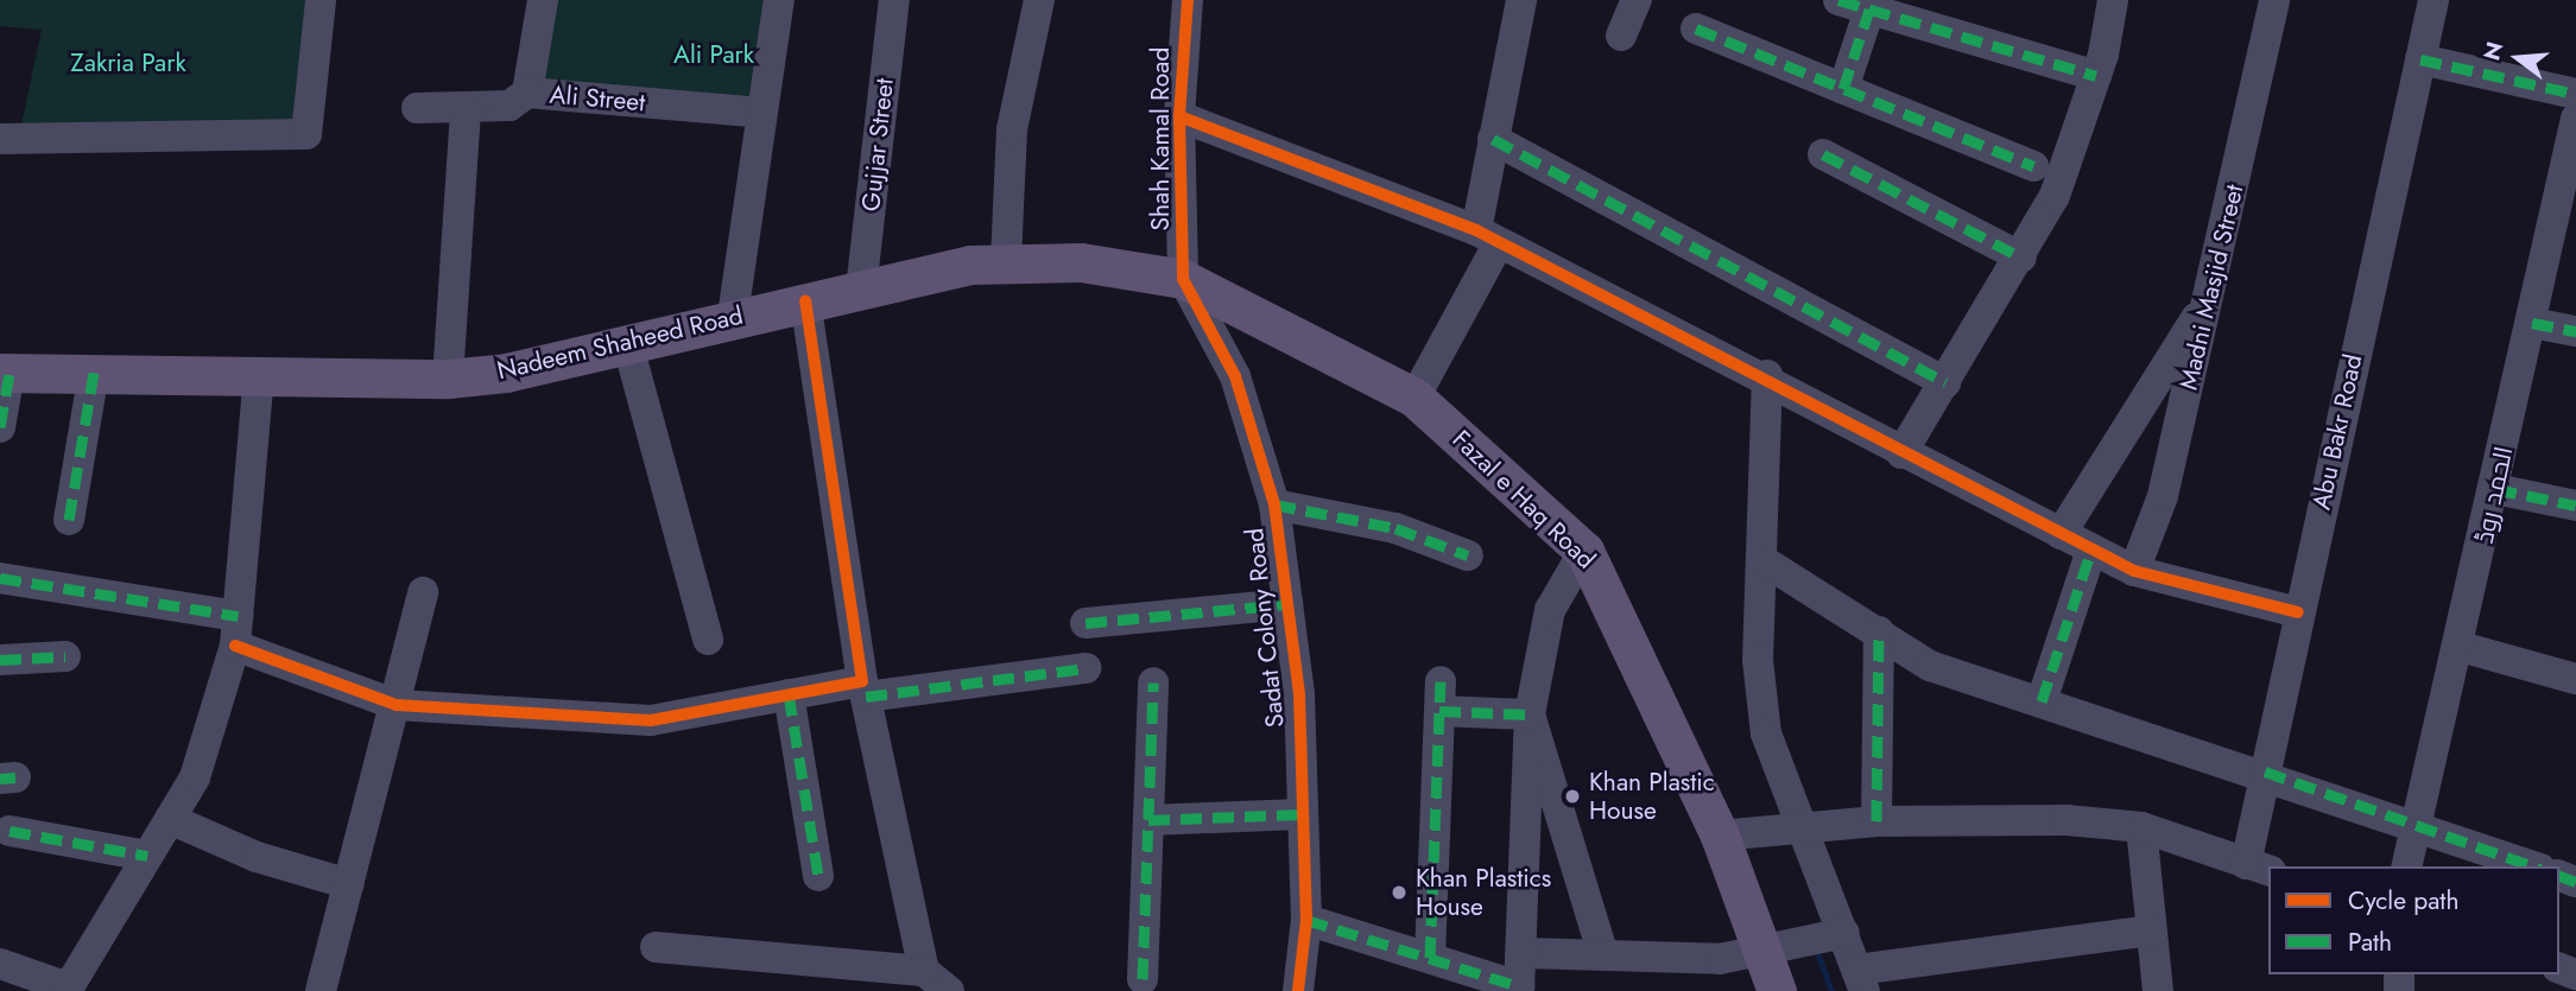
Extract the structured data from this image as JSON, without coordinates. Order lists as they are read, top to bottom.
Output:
{
  "streets": {
    "main road": ["Nadeem Shaheed Road", "Fazal e Haq Road"],
    "street": [
      "Ali Street",
      "Shah Kamal Road",
      "Gujjar Street",
      "Madni Masjid Street",
      "Abu Bakr Road",
      "الحمد روڈ",
      "Sadat Colony Road"
    ]
  },
  "crossings": [
    ["Shah Kamal Road", "Nadeem Shaheed Road"],
    ["Shah Kamal Road", "Fazal e Haq Road"],
    ["Shah Kamal Road", "Sadat Colony Road"],
    ["Gujjar Street", "Nadeem Shaheed Road"],
    ["Nadeem Shaheed Road", "Fazal e Haq Road"],
    ["Nadeem Shaheed Road", "Sadat Colony Road"],
    ["Fazal e Haq Road", "Sadat Colony Road"]
  ],
  "parks": ["Ali Park", "Zakria Park"],
  "places": ["Khan Plastic House", "Khan Plastics House"],
  "legend": ["Cycle path", "Path"],
  "north": "left"
}
